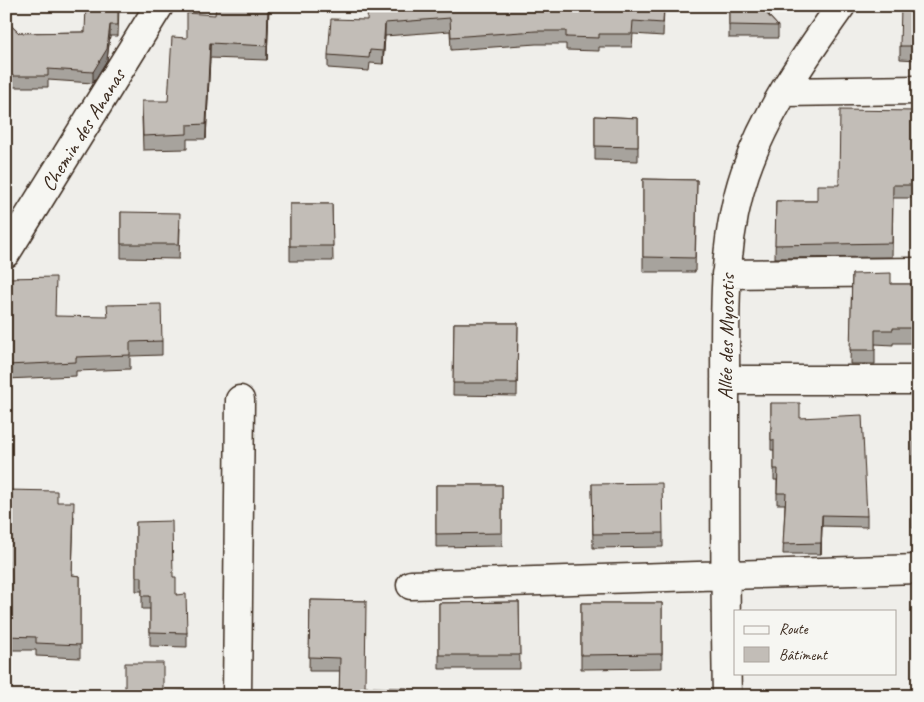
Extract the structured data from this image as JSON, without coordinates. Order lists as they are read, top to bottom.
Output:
{
  "streets": {
    "street": ["Chemin des Ananas", "Allée des Myosotis"]
  },
  "legend": ["Route", "Bâtiment"]
}
